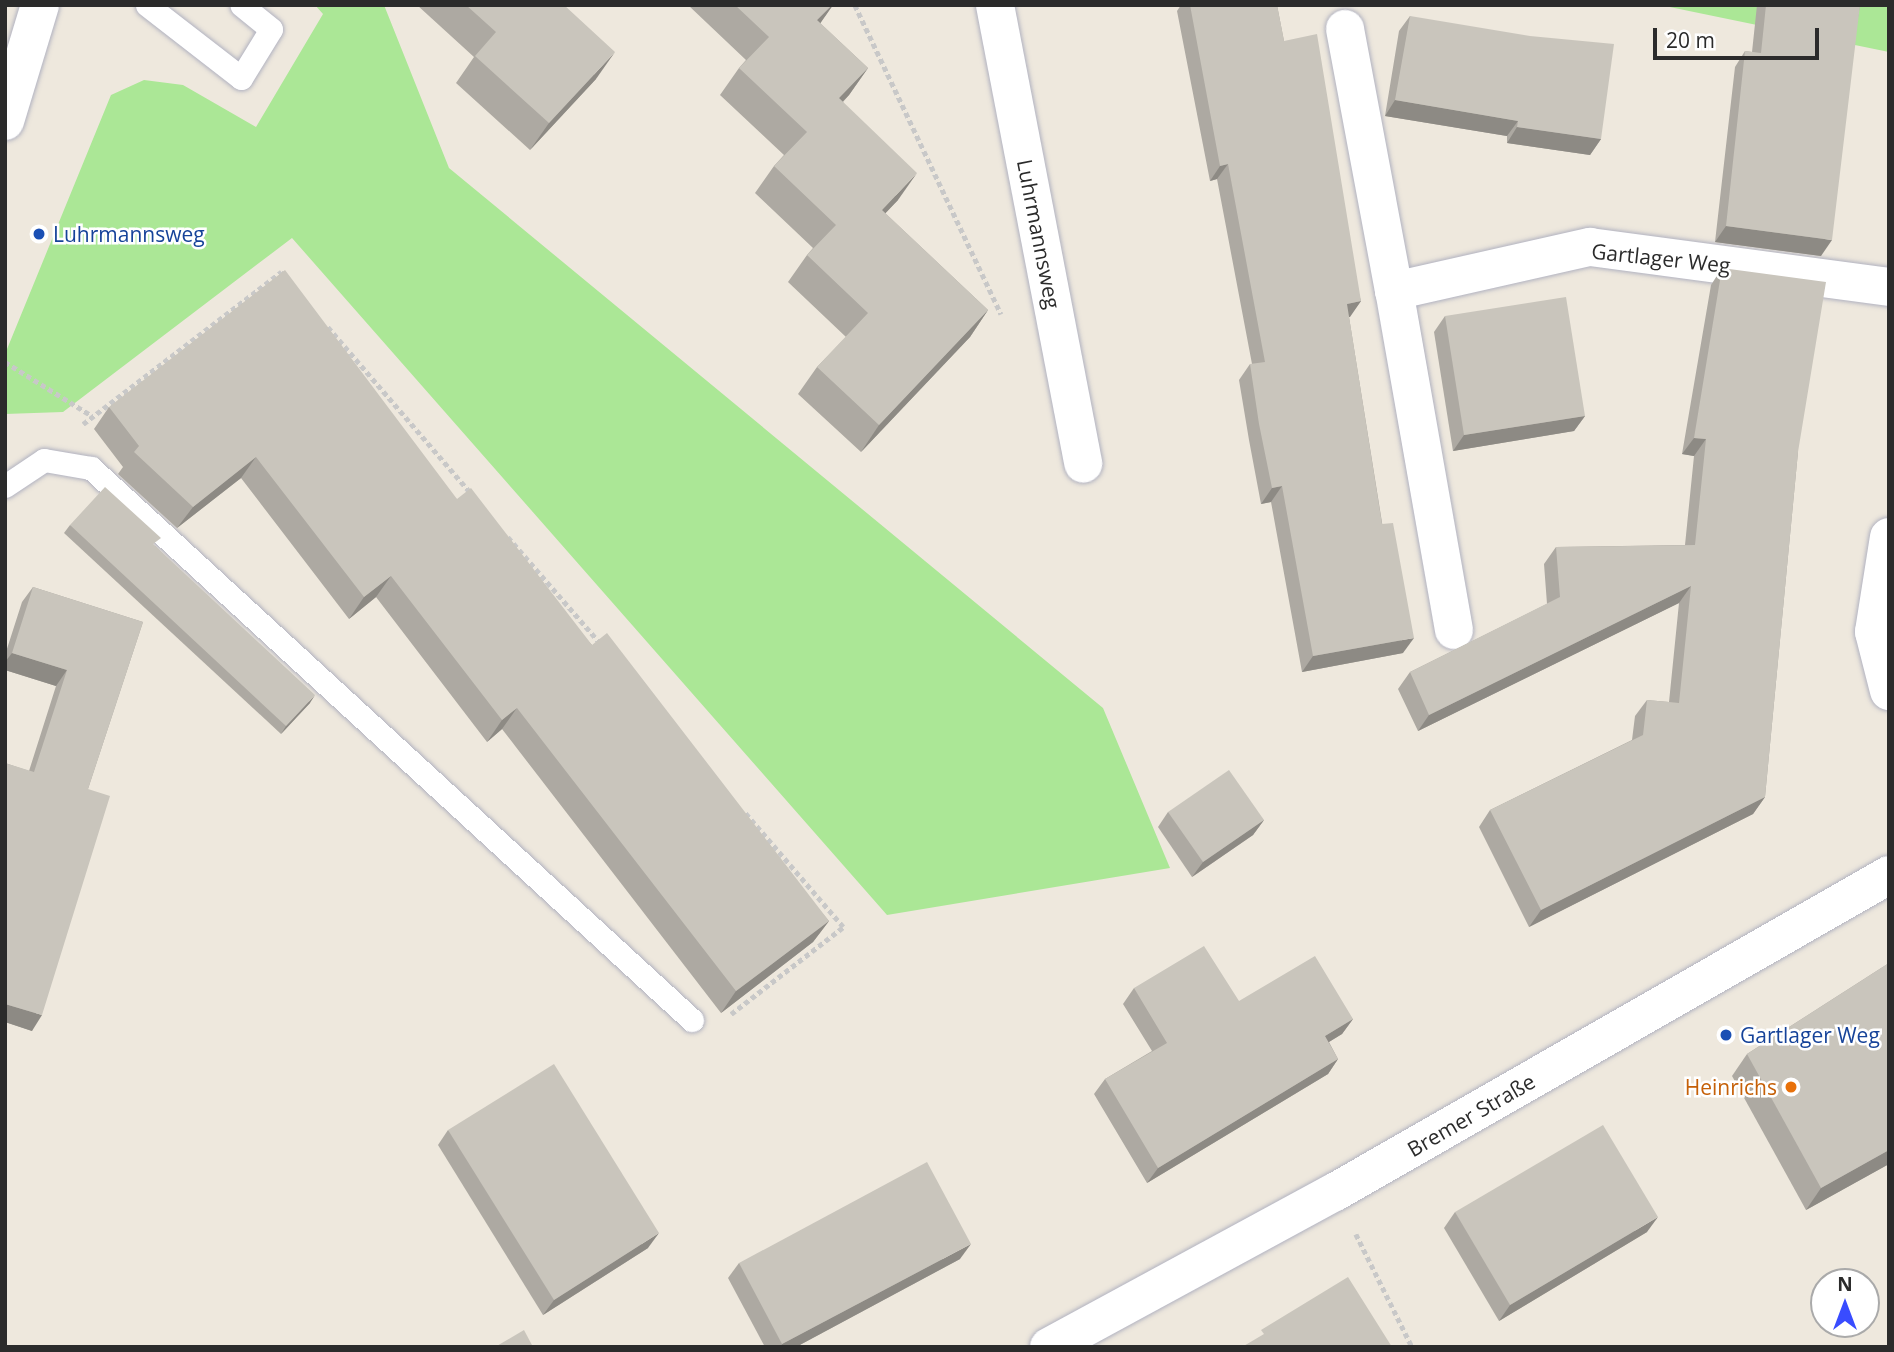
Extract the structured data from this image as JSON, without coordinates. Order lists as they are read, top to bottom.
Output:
{
  "streets": {
    "street": ["Luhrmannsweg", "Gartlager Weg", "Bremer Straße"]
  },
  "places": ["Luhrmannsweg", "Gartlager Weg", "Heinrichs"],
  "scale_bar": "20 m",
  "north": "top"
}
